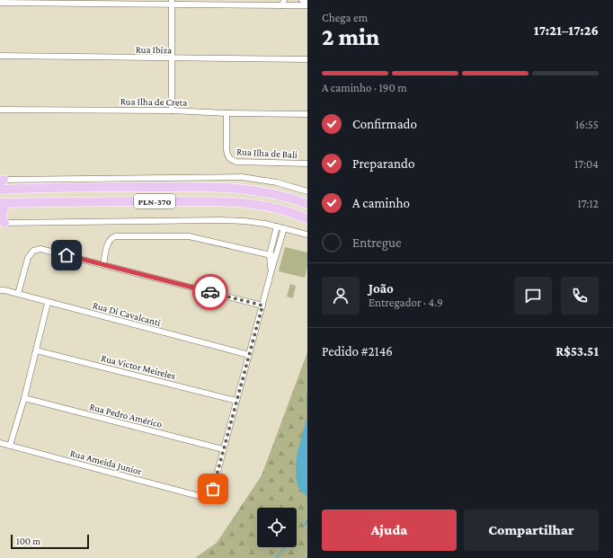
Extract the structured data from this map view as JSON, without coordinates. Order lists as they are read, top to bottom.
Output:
{
  "streets": {
    "main road": ["PLN-370"],
    "street": [
      "Rua Ibiza",
      "Rua Ilha de Creta",
      "Rua Ilha de Bali",
      "Rua Di Cavalcanti",
      "Rua Victor Meireles",
      "Rua Pedro Américo",
      "Rua Ameida Junior"
    ]
  },
  "crossings": [
    ["Rua Ilha de Creta", "Rua Ilha de Bali"],
    ["Rua Pedro Américo", "Rua Ameida Junior"]
  ],
  "scale_bar": "100 m",
  "page": {
    "heading": ["2 min", "Chega em", "17:21–17:26"],
    "panel": [
      "João",
      "Entregador · 4.9",
      "Pedido #2146",
      "R$53.51"
    ],
    "bar": "A caminho · 190 m",
    "list": [
      ["Confirmado", "16:55"],
      ["Preparando", "17:04"],
      ["A caminho", "17:12"],
      "Entregue"
    ],
    "buttons": ["Ajuda", "Compartilhar"],
    "scale": "100 m"
  }
}
